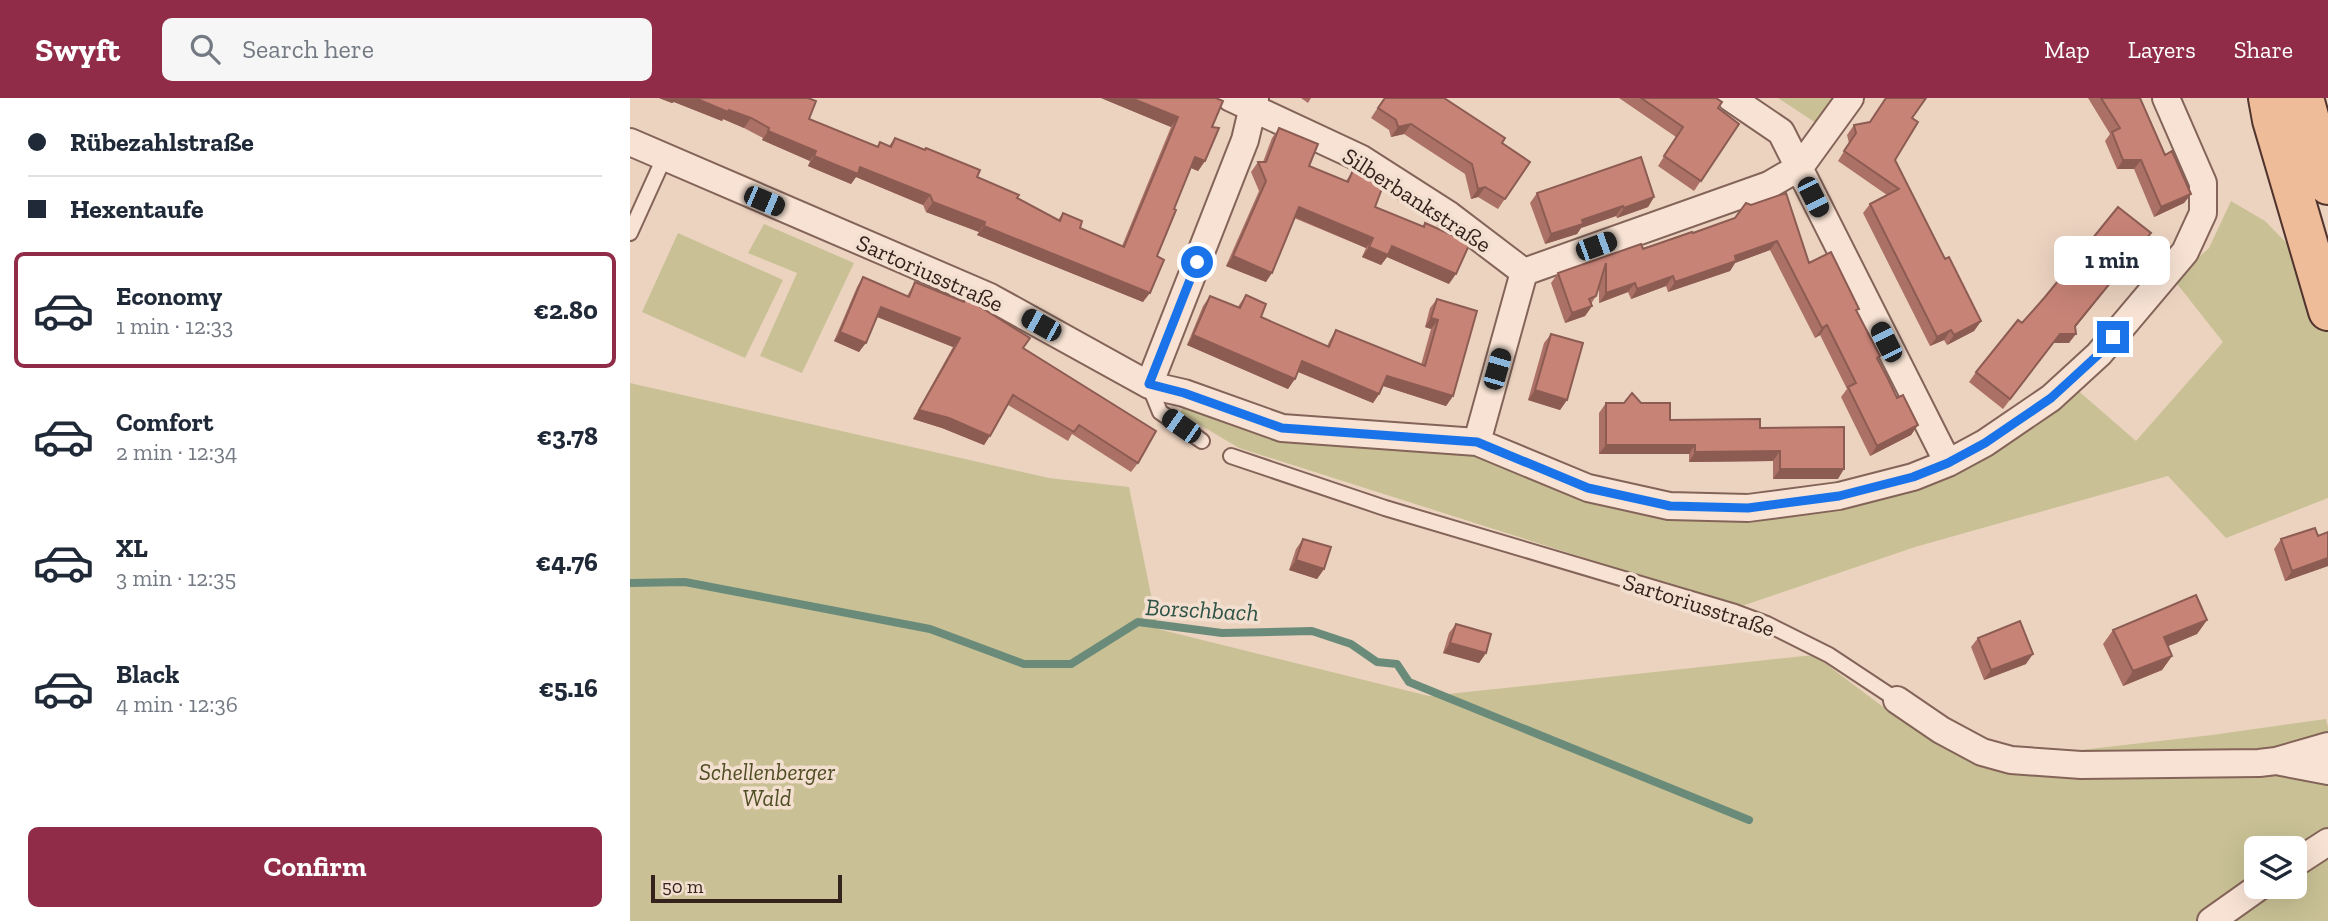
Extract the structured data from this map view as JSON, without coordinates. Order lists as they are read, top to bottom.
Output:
{
  "streets": {
    "street": ["Silberbankstraße", "Sartoriusstraße"]
  },
  "water": ["Borschbach"],
  "parks": ["Schellenberger Wald"],
  "scale_bar": "50 m",
  "page": {
    "header": "Swyft",
    "search": "Search here",
    "nav": ["Map", "Layers", "Share"],
    "banner": ["Rübezahlstraße", "Hexentaufe"],
    "bubble": "1 min",
    "list": [
      {
        "name": "Economy",
        "note": "1 min · 12:33",
        "value": "€2.80"
      },
      {
        "name": "Comfort",
        "note": "2 min · 12:34",
        "value": "€3.78"
      },
      {
        "name": "XL",
        "note": "3 min · 12:35",
        "value": "€4.76"
      },
      {
        "name": "Black",
        "note": "4 min · 12:36",
        "value": "€5.16"
      }
    ],
    "buttons": "Confirm",
    "scale": "50 m"
  }
}
